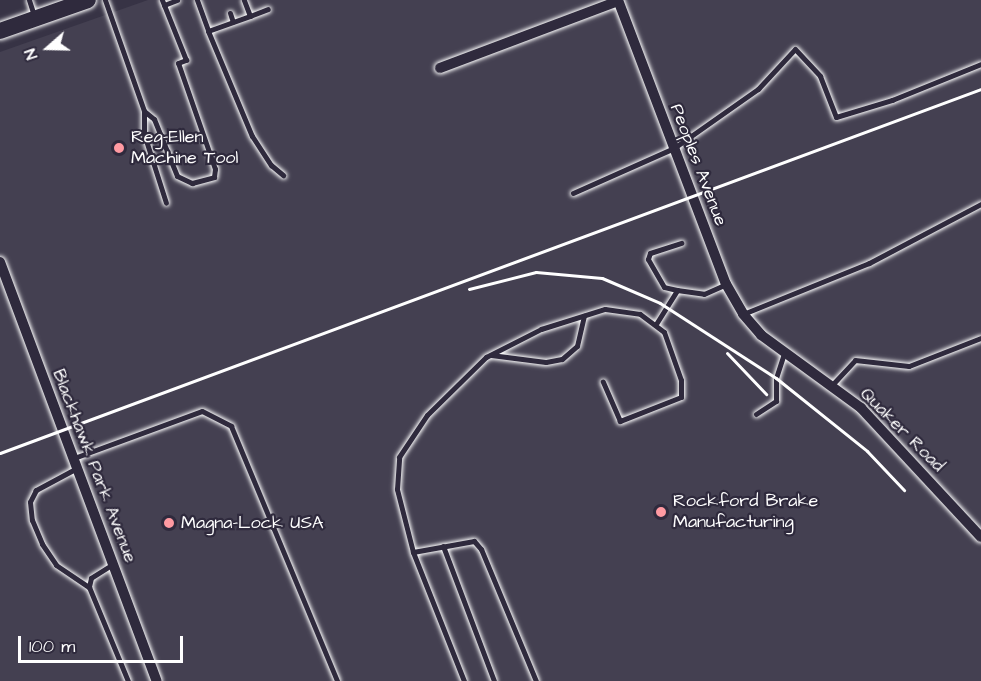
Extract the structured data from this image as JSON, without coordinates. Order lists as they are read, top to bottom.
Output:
{
  "streets": {
    "street": ["Peoples Avenue", "Quaker Road", "Blackhawk Park Avenue"]
  },
  "crossings": [
    ["Peoples Avenue", "Quaker Road"]
  ],
  "places": ["Reg-Ellen Machine Tool", "Rockford Brake Manufacturing", "Magna-Lock USA"],
  "scale_bar": "100 m",
  "north": "left"
}
